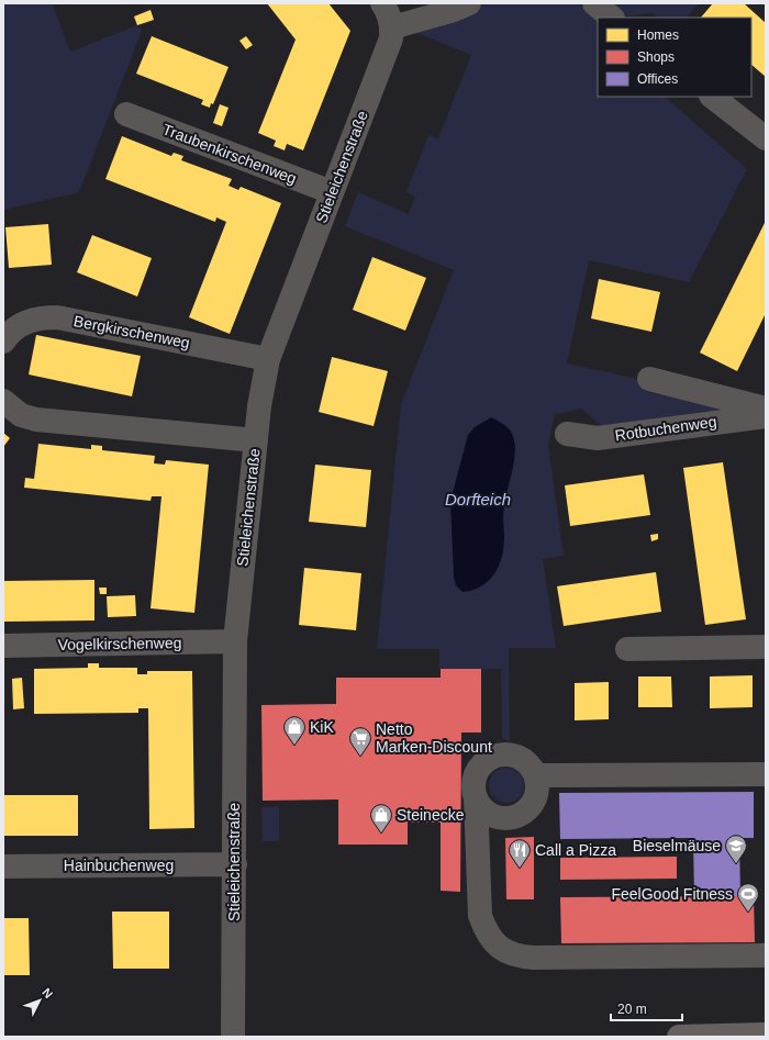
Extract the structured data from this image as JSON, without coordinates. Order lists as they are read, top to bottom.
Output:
{
  "streets": {
    "street": [
      "Traubenkirschenweg",
      "Stieleichenstraße",
      "Bergkirschenweg",
      "Rotbuchenweg",
      "Vogelkirschenweg",
      "Hainbuchenweg"
    ]
  },
  "crossings": [
    ["Traubenkirschenweg", "Stieleichenstraße"],
    ["Stieleichenstraße", "Bergkirschenweg"],
    ["Stieleichenstraße", "Vogelkirschenweg"],
    ["Stieleichenstraße", "Hainbuchenweg"]
  ],
  "water": ["Dorfteich"],
  "places": {
    "shop": ["KiK", "Steinecke"],
    "supermarket": ["Netto Marken-Discount"],
    "school or university": ["Bieselmäuse"],
    "restaurant": ["Call a Pizza"],
    "sports": ["FeelGood Fitness"]
  },
  "legend": ["Homes", "Shops", "Offices"],
  "scale_bar": "20 m",
  "north": "top right"
}
